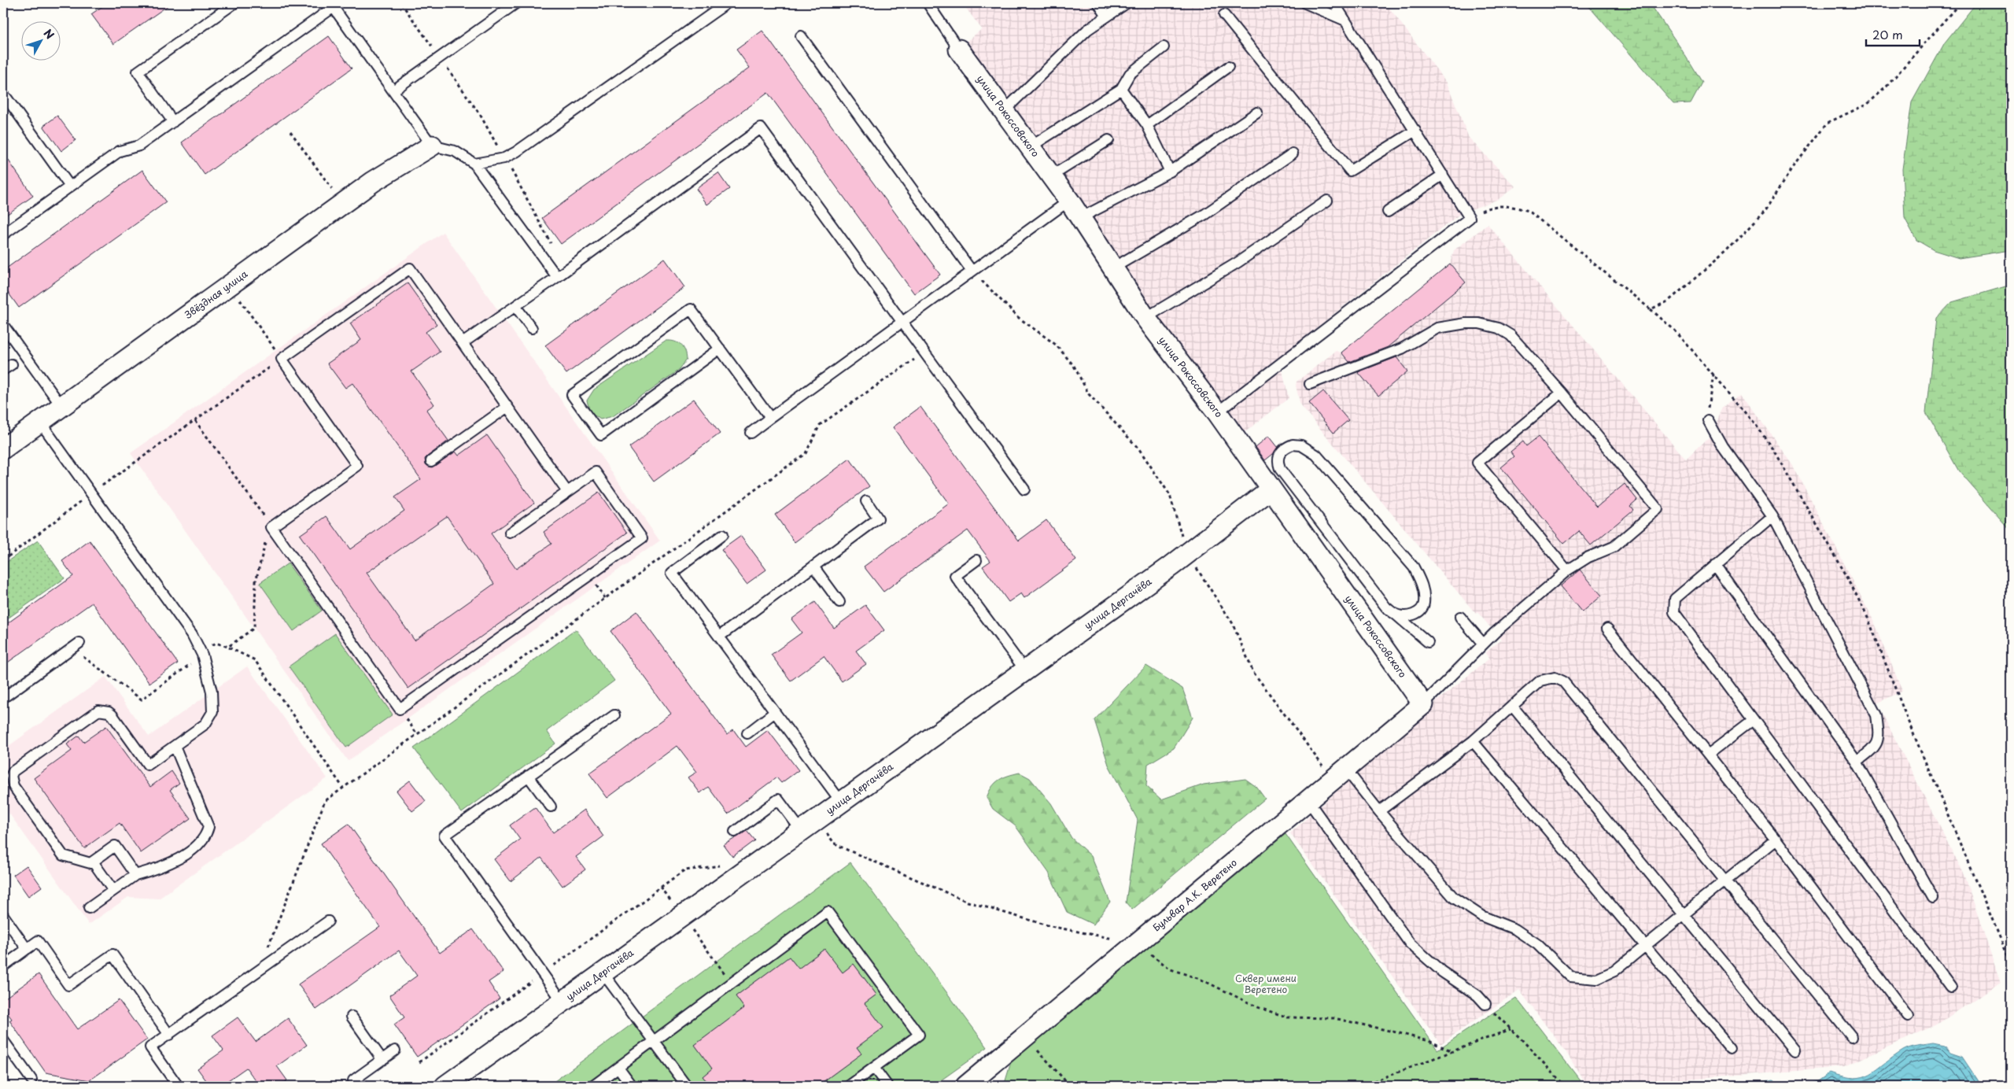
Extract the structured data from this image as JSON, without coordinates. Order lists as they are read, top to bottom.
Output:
{
  "streets": {
    "street": [
      "улица Рокоссовского",
      "Звёздная улица",
      "улица Дергачёва",
      "Бульвар А.К. Веретено"
    ]
  },
  "crossings": [
    ["улица Рокоссовского", "улица Дергачёва"],
    ["улица Рокоссовского", "Бульвар А.К. Веретено"]
  ],
  "parks": ["Сквер имени Веретено"],
  "scale_bar": "20 m",
  "north": "top right"
}
